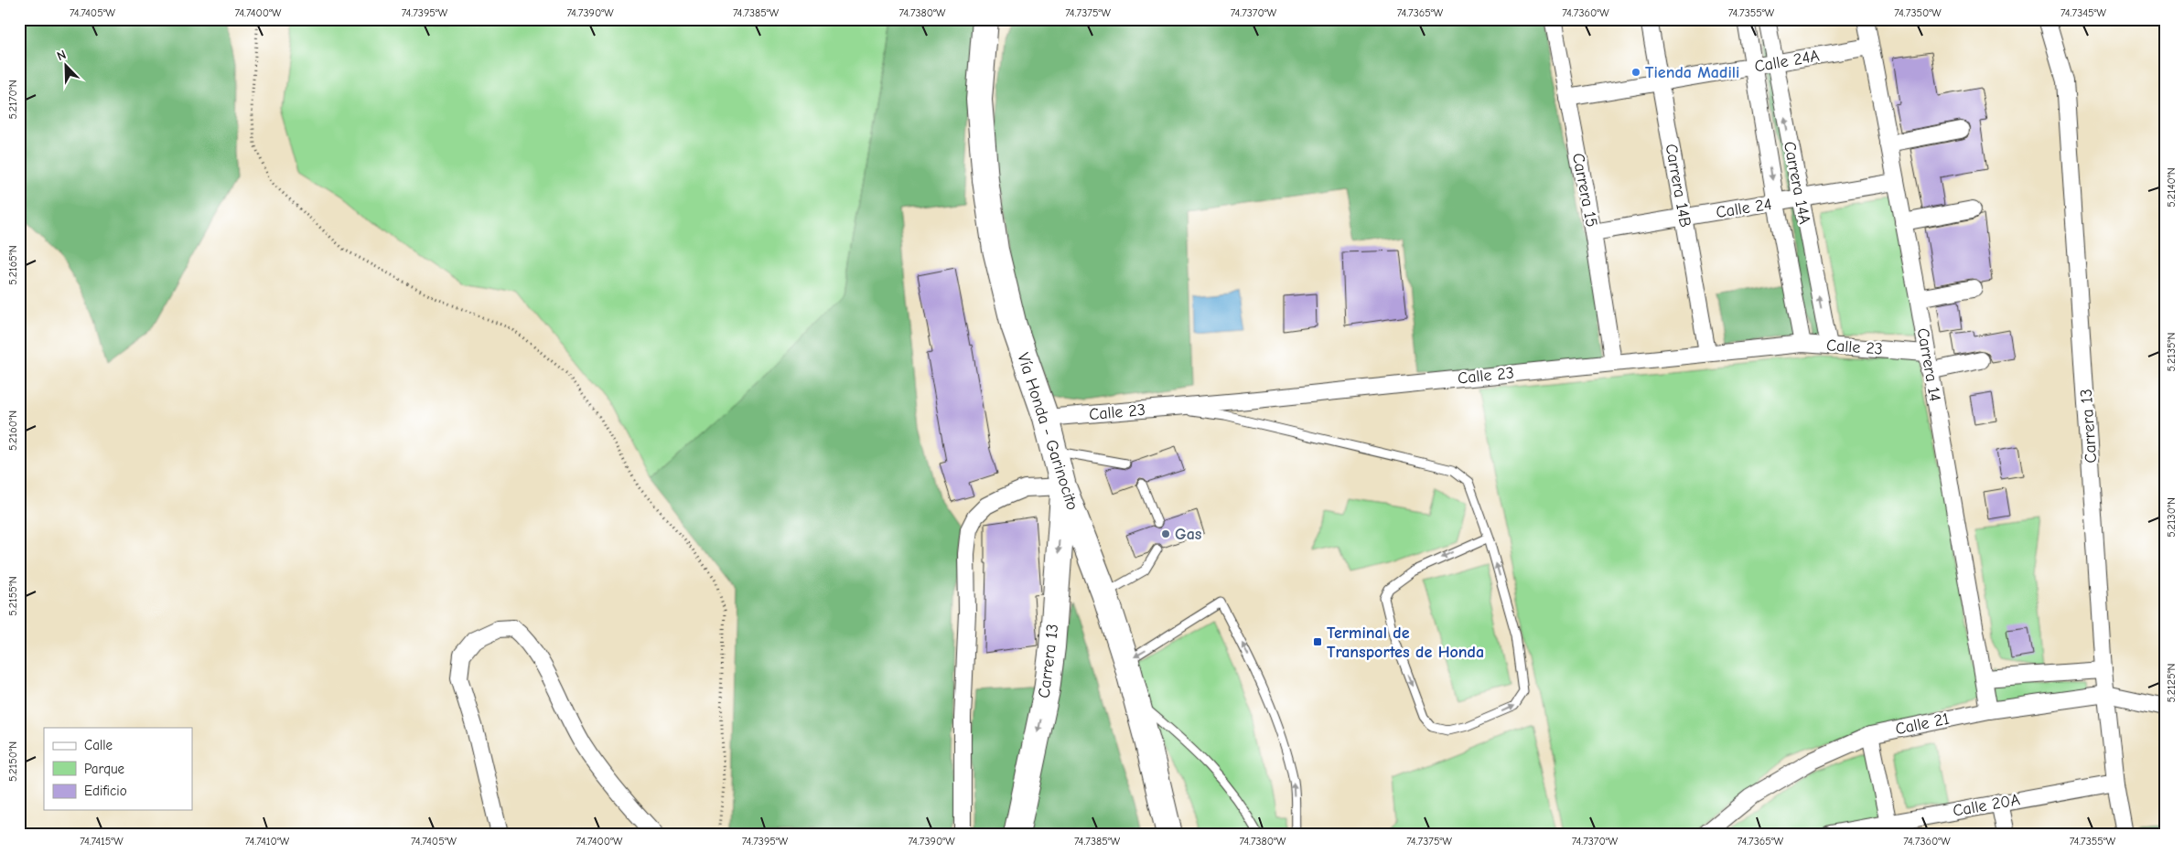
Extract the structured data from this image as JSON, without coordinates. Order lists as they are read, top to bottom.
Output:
{
  "streets": {
    "highway": ["Carrera 13", "Vía Honda - Garinocito"],
    "street": [
      "Calle 24A",
      "Carrera 14A",
      "Carrera 14B",
      "Carrera 15",
      "Calle 24",
      "Calle 23",
      "Carrera 14",
      "Calle 21",
      "Calle 20A"
    ]
  },
  "crossings": [
    ["Calle 24A", "Carrera 14A"],
    ["Calle 24A", "Carrera 14B"],
    ["Calle 24A", "Carrera 15"],
    ["Calle 24A", "Carrera 14"],
    ["Carrera 14A", "Calle 24"],
    ["Carrera 14A", "Calle 23"],
    ["Carrera 14B", "Calle 24"],
    ["Carrera 14B", "Calle 23"],
    ["Carrera 15", "Calle 24"],
    ["Carrera 15", "Calle 23"],
    ["Calle 24", "Carrera 14"],
    ["Calle 23", "Carrera 14"],
    ["Calle 23", "Vía Honda - Garinocito"],
    ["Carrera 14", "Calle 21"],
    ["Carrera 13", "Vía Honda - Garinocito"],
    ["Carrera 13", "Calle 21"],
    ["Carrera 13", "Calle 20A"]
  ],
  "places": {
    "other": ["Tienda Madili", "Gas"],
    "transit": ["Terminal de Transportes de Honda"]
  },
  "legend": ["Calle", "Parque", "Edificio"],
  "north": "top left",
  "coordinates": [
    "74.7405°W",
    "74.7400°W",
    "74.7395°W",
    "74.7390°W",
    "74.7385°W",
    "74.7380°W",
    "74.7375°W",
    "74.7370°W",
    "74.7365°W",
    "74.7360°W",
    "74.7355°W",
    "74.7350°W",
    "74.7345°W",
    "5.2170°N",
    "5.2140°N",
    "5.2165°N",
    "5.2135°N",
    "5.2160°N",
    "5.2130°N",
    "5.2155°N",
    "5.2125°N",
    "5.2150°N",
    "74.7415°W",
    "74.7410°W"
  ]
}
